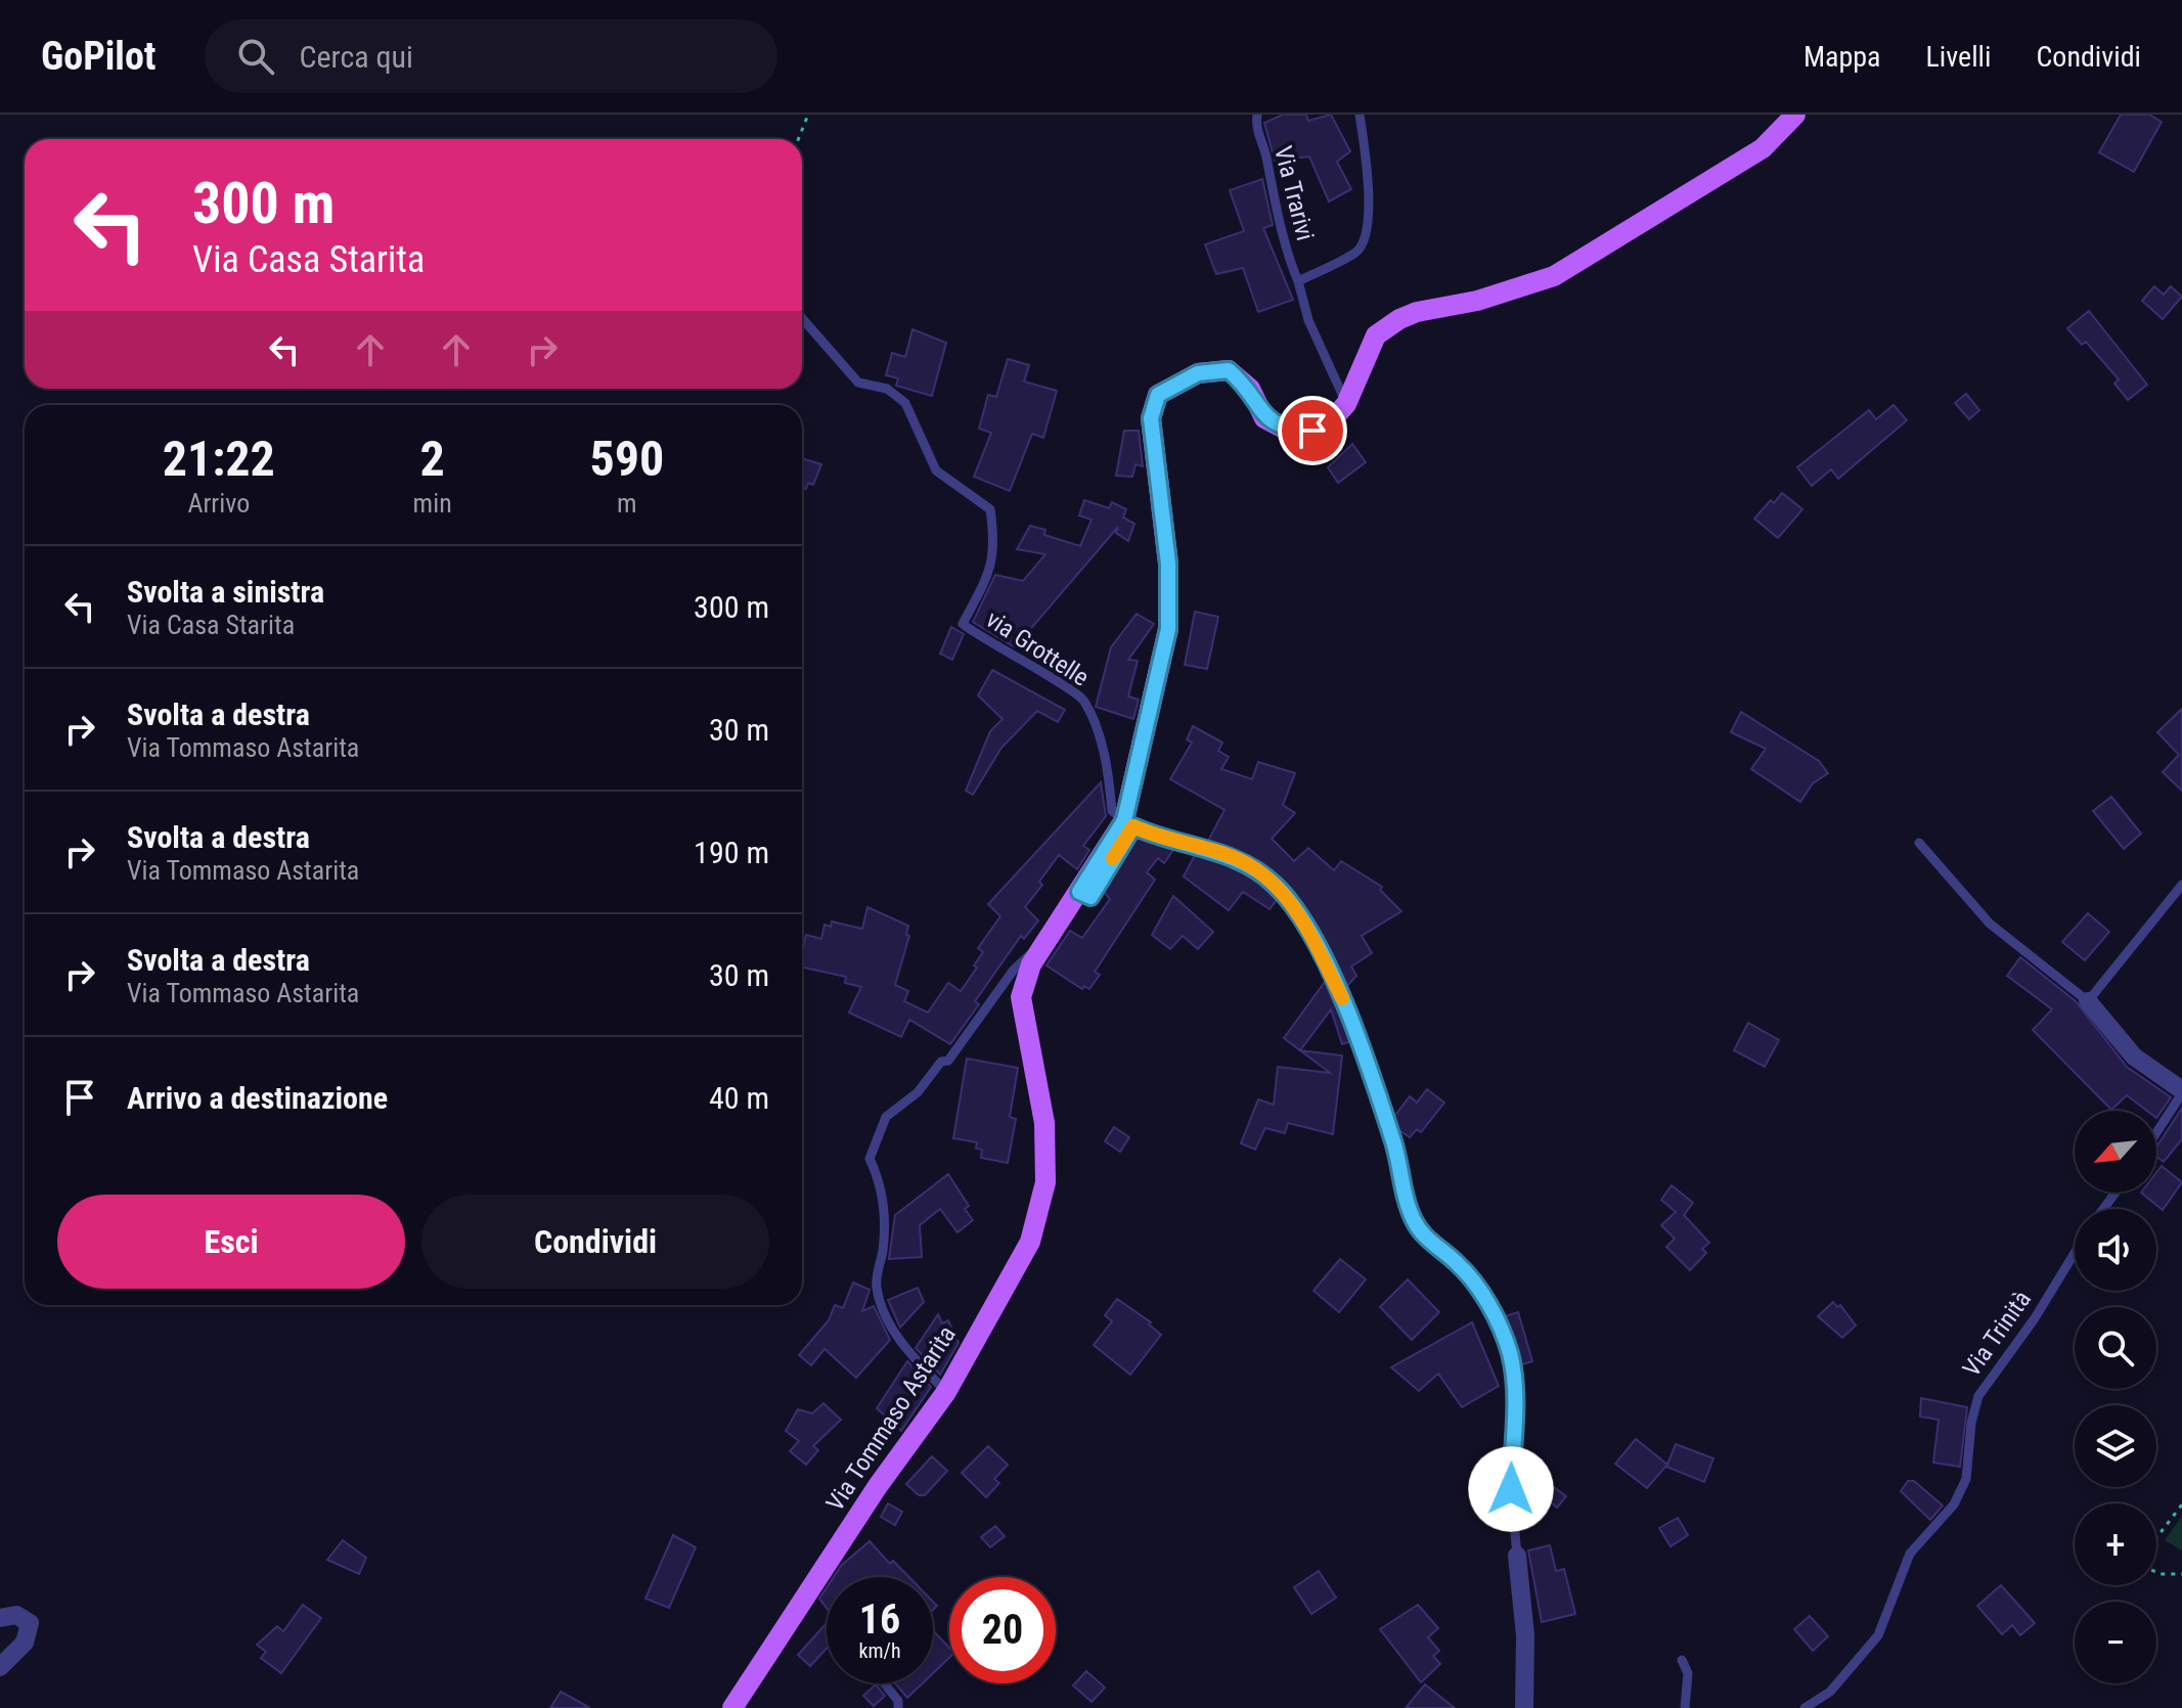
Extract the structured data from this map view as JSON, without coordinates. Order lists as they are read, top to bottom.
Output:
{
  "streets": {
    "main road": ["Via Tommaso Astarita"],
    "lane": ["Via Trarivi", "via Grottelle", "Via Trinità"]
  },
  "crossings": [
    ["Via Trarivi", "Via Tommaso Astarita"],
    ["via Grottelle", "Via Tommaso Astarita"]
  ],
  "north": "bottom left",
  "page": {
    "header": "GoPilot",
    "search": "Cerca qui",
    "nav": ["Mappa", "Livelli", "Condividi"],
    "turn": ["300 m", "Via Casa Starita"],
    "eta": [
      "21:22",
      "Arrivo",
      "2",
      "min",
      "590",
      "m"
    ],
    "list": [
      {
        "name": "Svolta a sinistra",
        "note": "Via Casa Starita",
        "value": "300 m"
      },
      {
        "name": "Svolta a destra",
        "note": "Via Tommaso Astarita",
        "value": "30 m"
      },
      {
        "name": "Svolta a destra",
        "note": "Via Tommaso Astarita",
        "value": "190 m"
      },
      {
        "name": "Svolta a destra",
        "note": "Via Tommaso Astarita",
        "value": "30 m"
      },
      {
        "name": "Arrivo a destinazione",
        "value": "40 m"
      }
    ],
    "map_buttons": ["+", "−"],
    "buttons": ["Esci", "Condividi"],
    "speed": "16 km/h",
    "limit": "20"
  }
}
